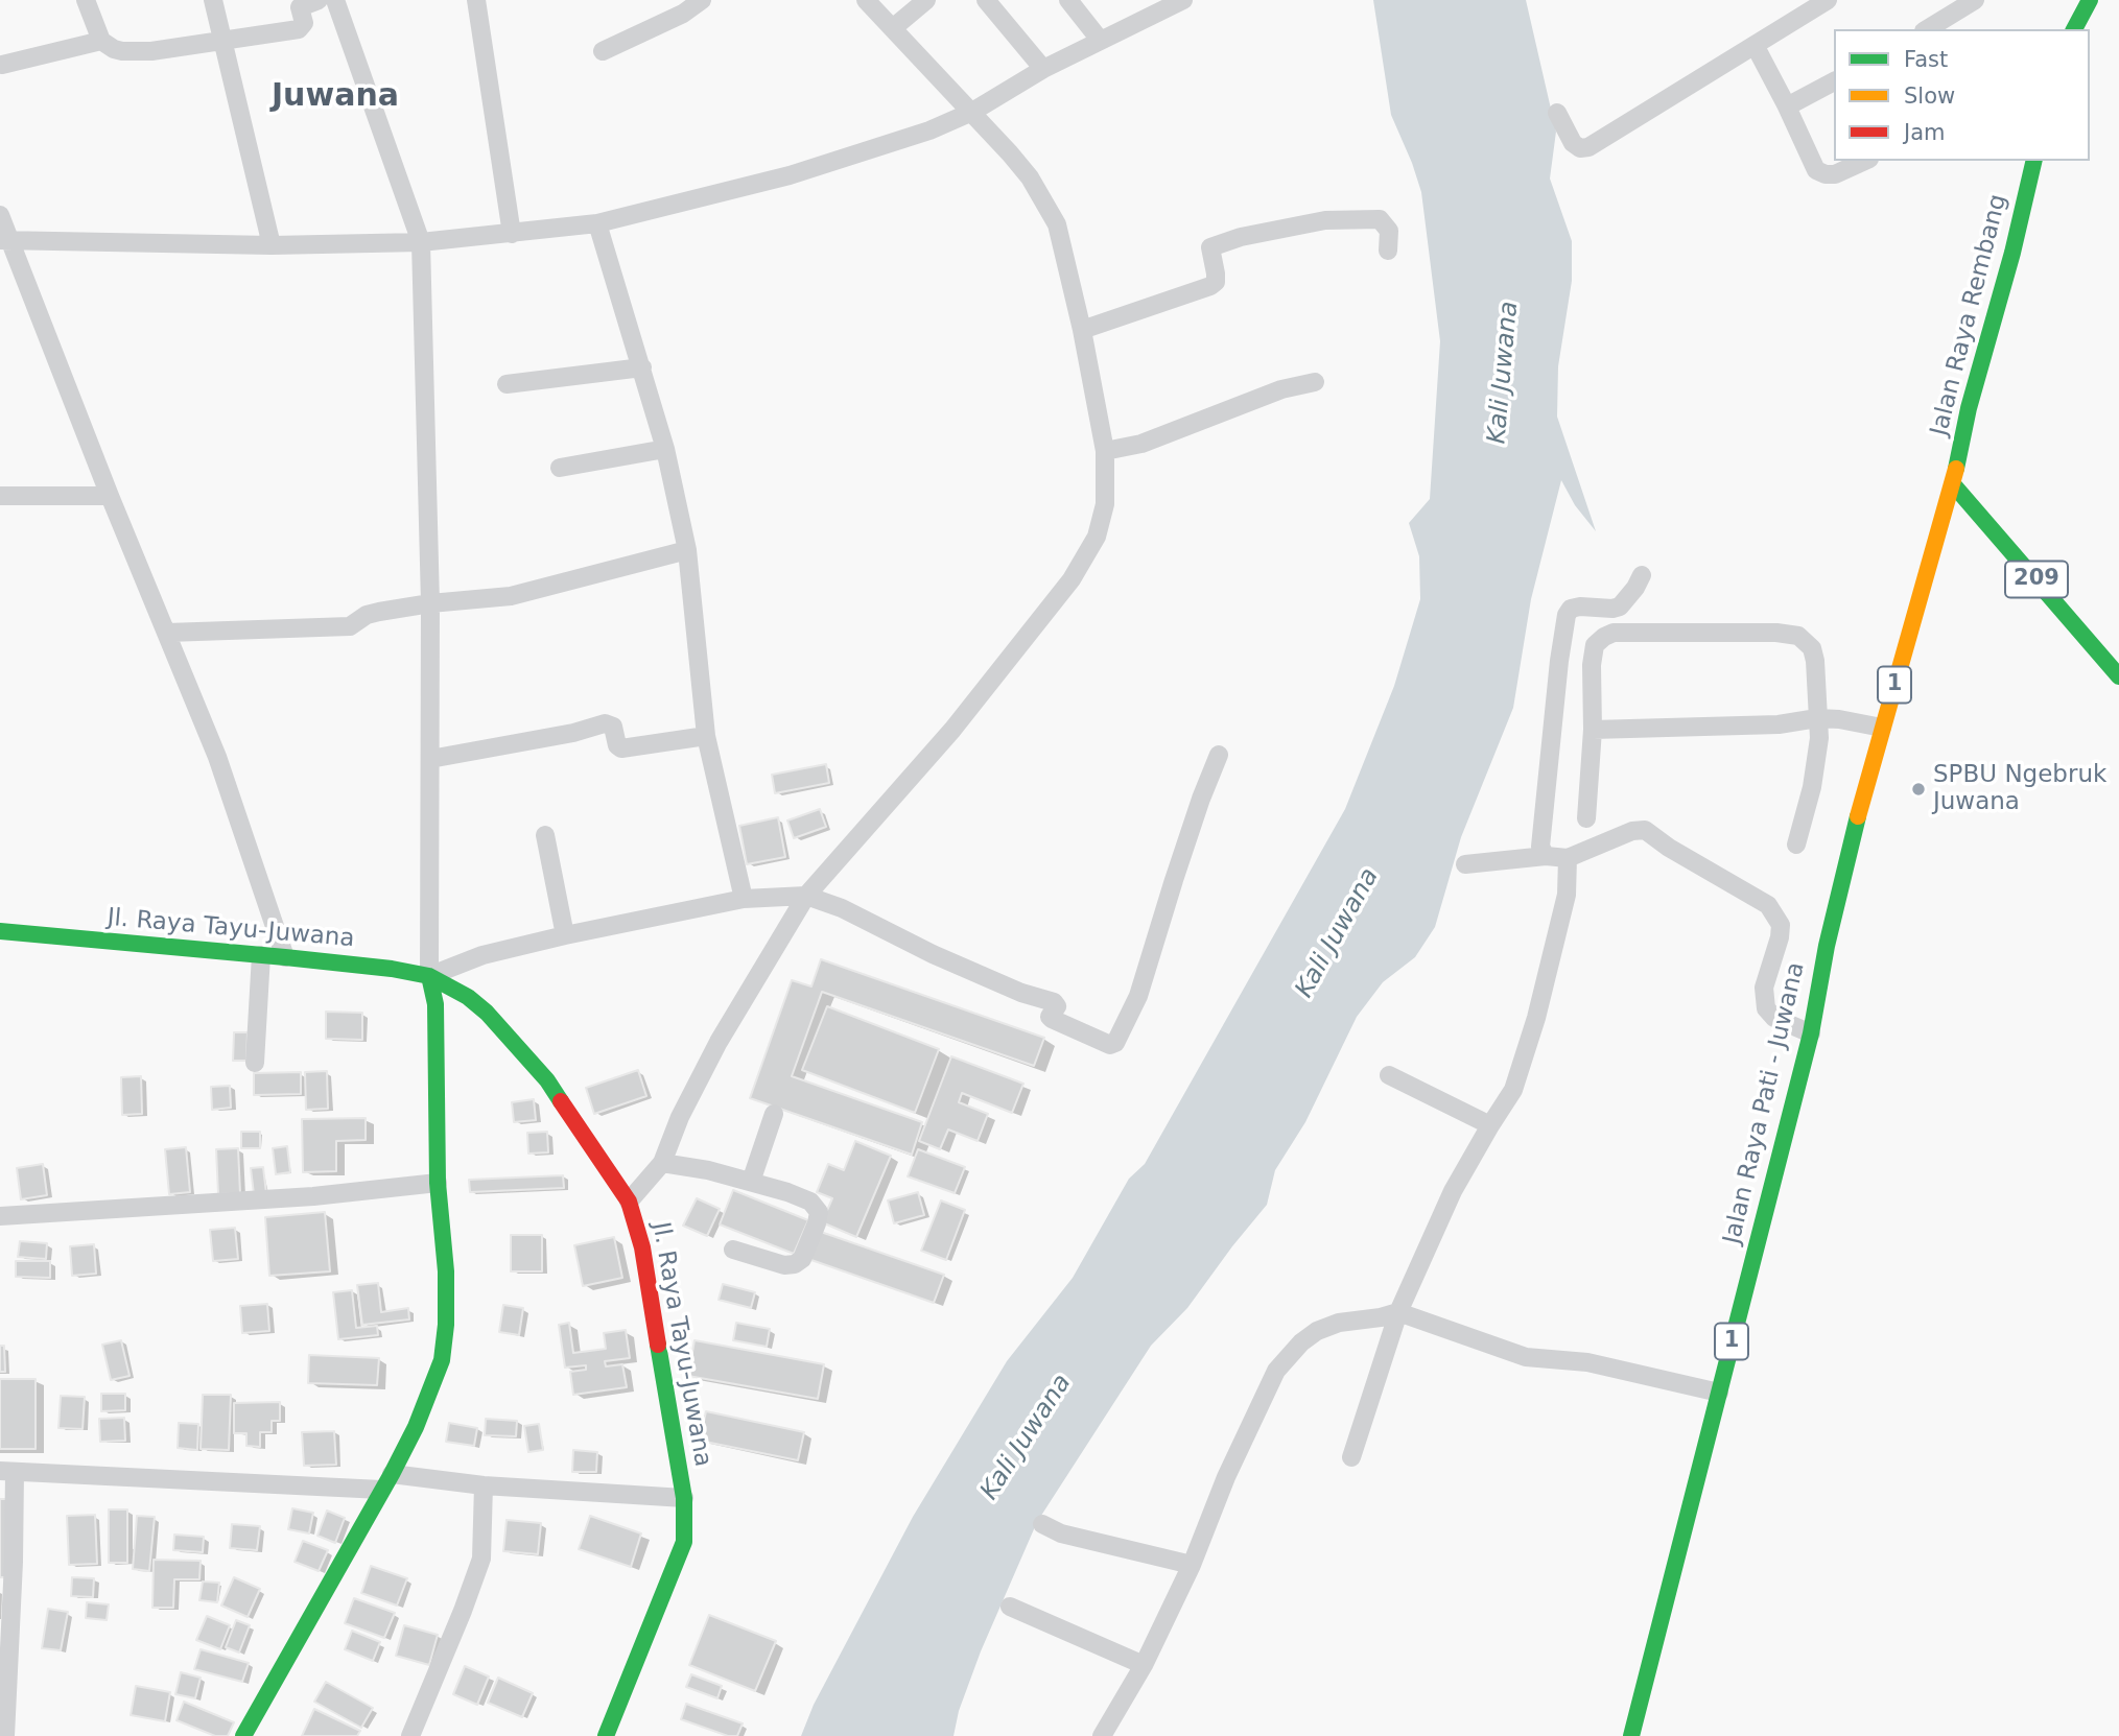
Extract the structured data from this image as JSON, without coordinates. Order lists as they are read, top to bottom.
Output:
{
  "streets": {
    "main road": [
      "Jalan Raya Rembang",
      "209",
      "1",
      "Jl. Raya Tayu-Juwana",
      "Jalan Raya Pati - Juwana"
    ]
  },
  "crossings": [
    ["Jalan Raya Rembang", "209"],
    ["Jalan Raya Rembang", "Jalan Raya Pati - Juwana"],
    ["209", "Jalan Raya Pati - Juwana"]
  ],
  "districts": ["Juwana"],
  "water": ["Kali Juwana"],
  "places": ["SPBU Ngebruk Juwana"],
  "legend": ["Fast", "Slow", "Jam"]
}
